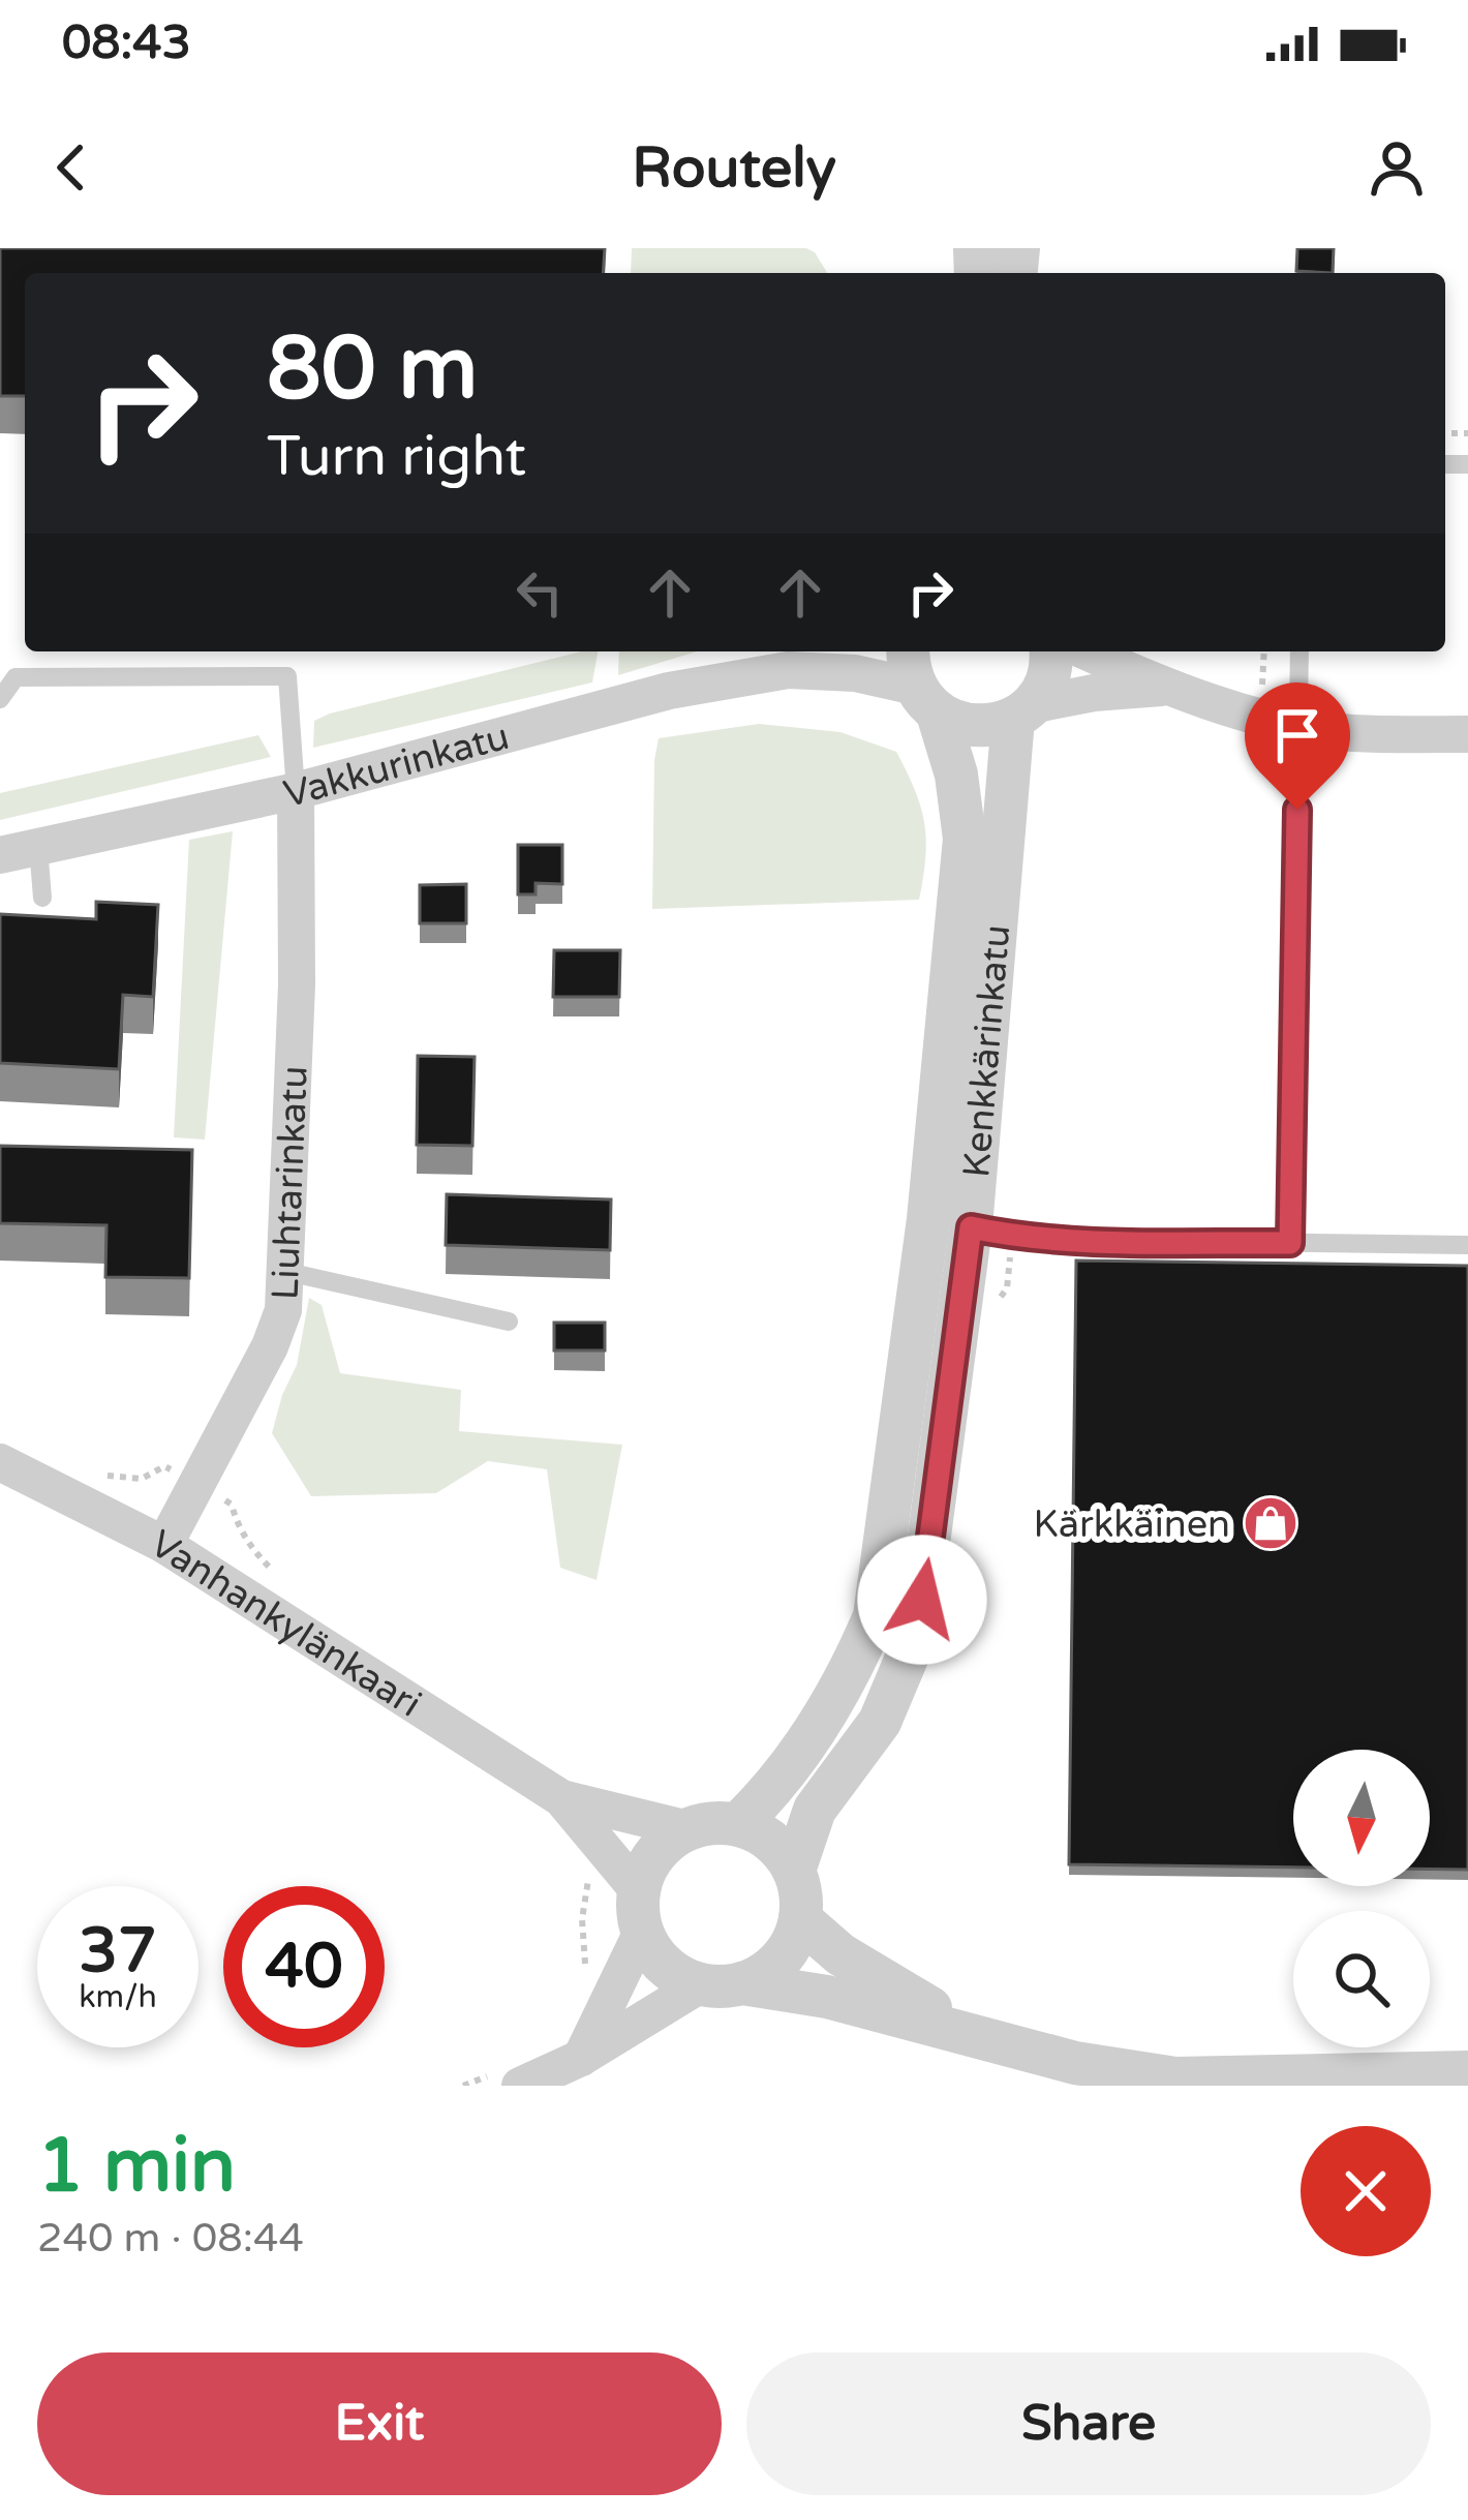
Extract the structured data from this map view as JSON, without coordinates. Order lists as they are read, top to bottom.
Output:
{
  "streets": {
    "street": [
      "Vakkurinkatu",
      "Kenkkärinkatu",
      "Liuhtarinkatu",
      "Vanhankylänkaari"
    ]
  },
  "crossings": [
    ["Vakkurinkatu", "Liuhtarinkatu"],
    ["Kenkkärinkatu", "Vanhankylänkaari"],
    ["Liuhtarinkatu", "Vanhankylänkaari"]
  ],
  "places": {
    "shop": ["Kärkkäinen"]
  },
  "north": "bottom",
  "page": {
    "status": "08:43",
    "header": "Routely",
    "turn": ["80 m", "Turn right"],
    "speed": "37 km/h",
    "limit": "40",
    "heading": ["1 min", "240 m · 08:44"],
    "buttons": ["Exit", "Share"]
  }
}
